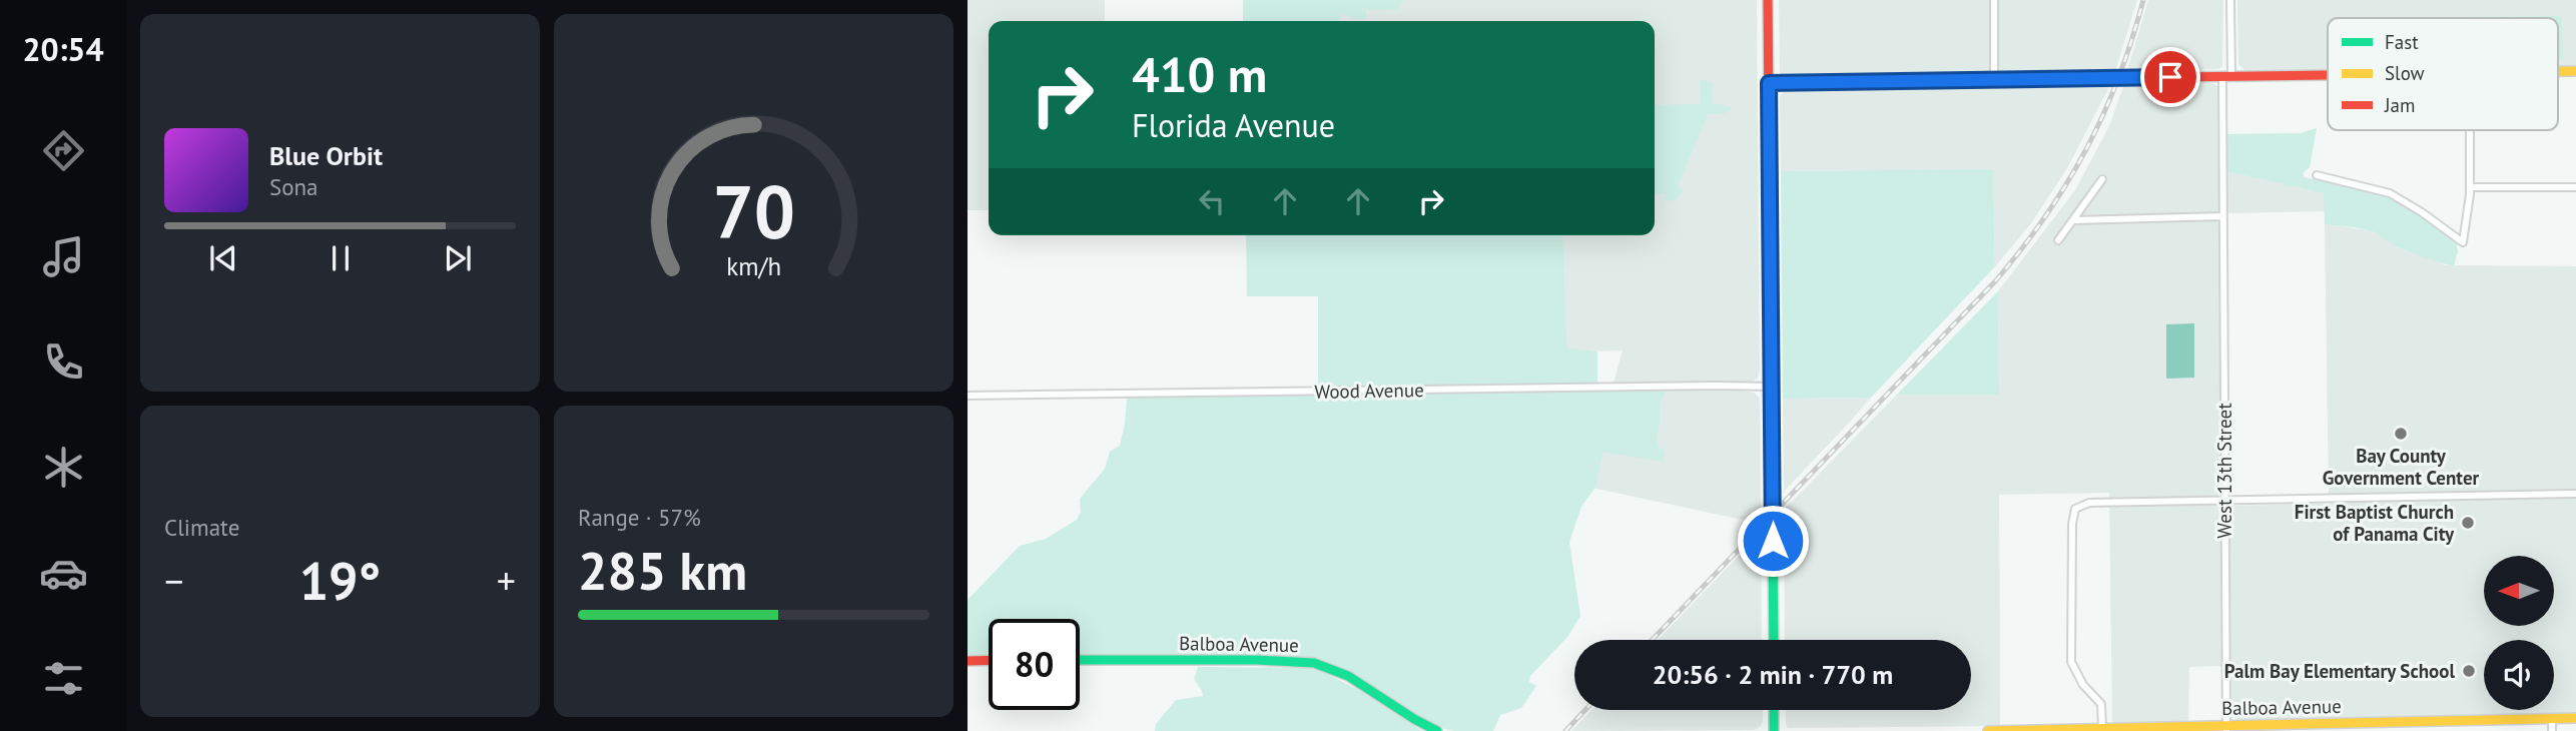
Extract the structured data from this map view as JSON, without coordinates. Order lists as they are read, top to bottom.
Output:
{
  "streets": {
    "main road": ["Balboa Avenue"],
    "street": ["Wood Avenue", "West 13th Street"]
  },
  "crossings": [
    ["West 13th Street", "Balboa Avenue"]
  ],
  "places": ["Bay County Government Center", "First Baptist Church of Panama City", "Palm Bay Elementary School"],
  "legend": ["Fast", "Slow", "Jam"],
  "north": "left",
  "page": {
    "tabs": "20:54",
    "turn": ["410 m", "Florida Avenue"],
    "song": ["Blue Orbit", "Sona"],
    "tile": [
      "Climate",
      ["Range · 57%", "285 km"]
    ],
    "heat": ["−", "19°", "+"],
    "limit": "80",
    "trip": "20:56 · 2 min · 770 m",
    "gauge": ["70", "km/h"]
  }
}
